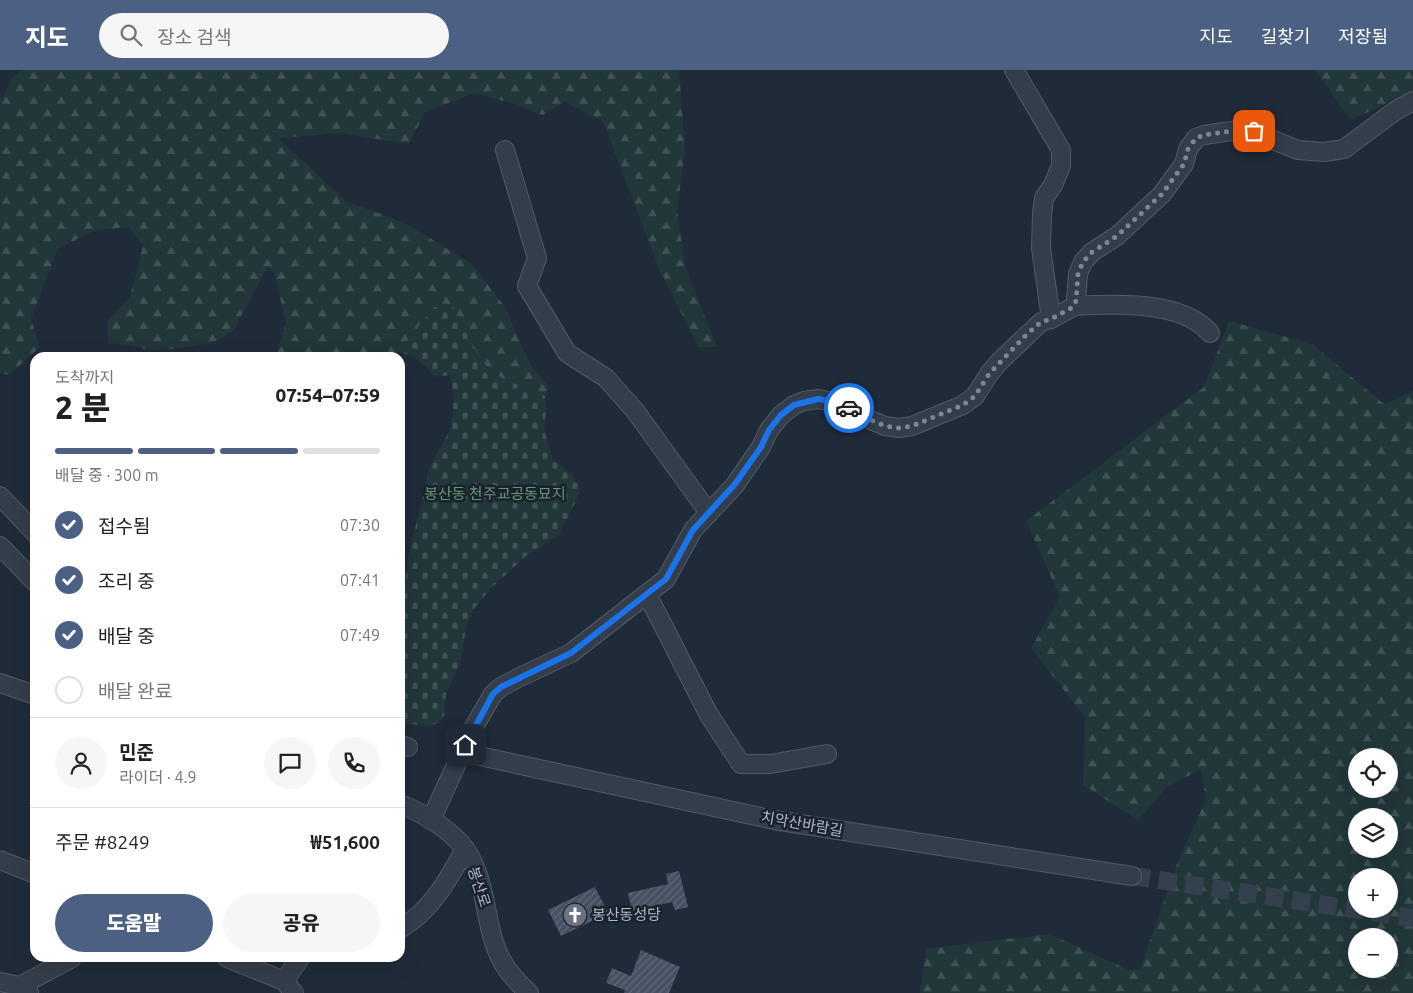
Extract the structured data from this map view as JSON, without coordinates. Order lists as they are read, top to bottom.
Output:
{
  "streets": {
    "street": ["치악산바람길", "봉산로"]
  },
  "parks": ["봉산동 천주교공동묘지"],
  "places": {
    "church": ["봉산동성당"]
  },
  "page": {
    "header": "지도",
    "search": "장소 검색",
    "nav": ["지도", "길찾기", "저장됨"],
    "heading": ["2 분", "도착까지", "07:54–07:59"],
    "panel": [
      "민준",
      "라이더 · 4.9",
      "주문 #8249",
      "₩51,600"
    ],
    "bar": "배달 중 · 300 m",
    "list": [
      ["접수됨", "07:30"],
      ["조리 중", "07:41"],
      ["배달 중", "07:49"],
      "배달 완료"
    ],
    "map_buttons": ["+", "−"],
    "buttons": ["도움말", "공유"]
  }
}
